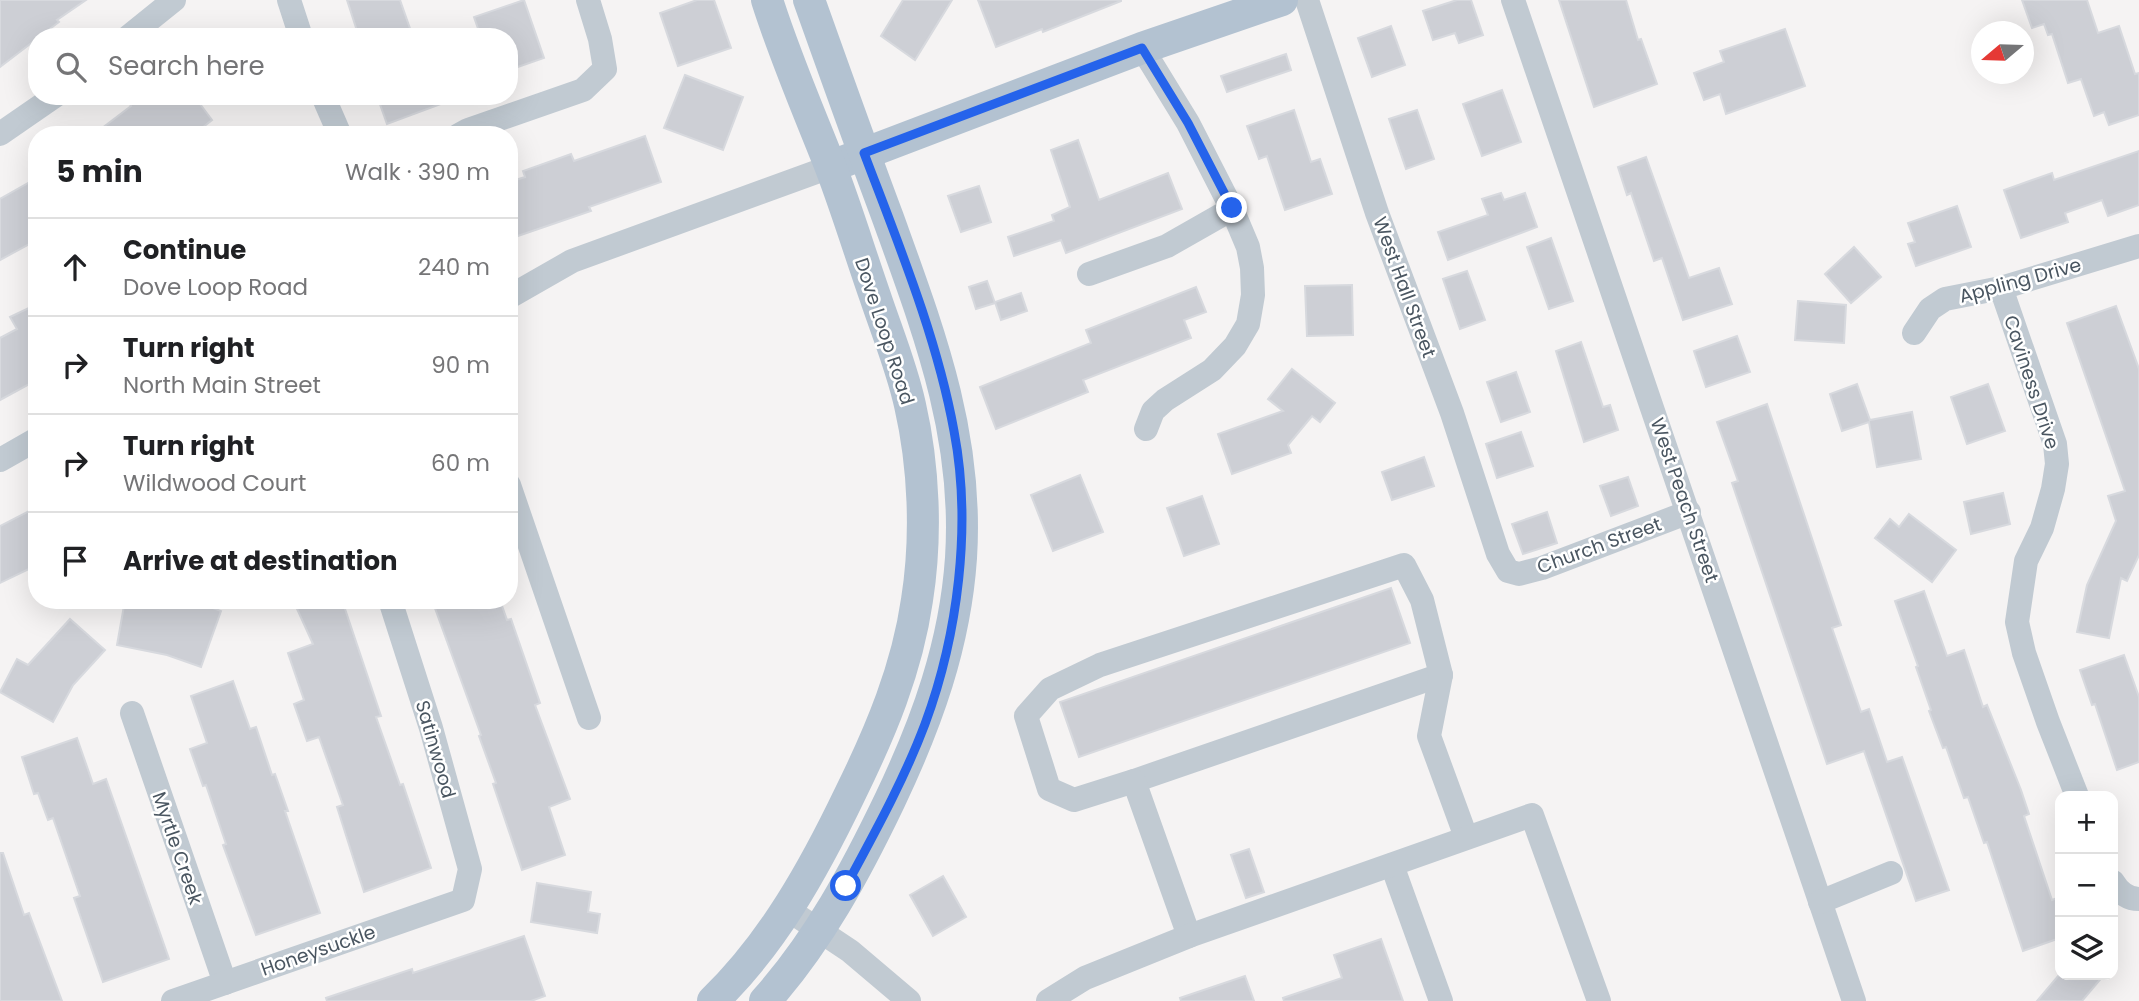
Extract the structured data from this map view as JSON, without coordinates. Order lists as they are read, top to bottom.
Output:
{
  "streets": {
    "main road": ["Dove Loop Road"],
    "street": [
      "Appling Drive",
      "West Hall Street",
      "Caviness Drive",
      "West Peach Street",
      "Church Street",
      "Satinwood",
      "Myrtle Creek",
      "Honeysuckle"
    ]
  },
  "crossings": [
    ["Appling Drive", "Caviness Drive"],
    ["West Hall Street", "Church Street"],
    ["West Peach Street", "Church Street"],
    ["Satinwood", "Honeysuckle"],
    ["Myrtle Creek", "Honeysuckle"]
  ],
  "north": "left",
  "page": {
    "search": "Search here",
    "heading": ["5 min", "Walk · 390 m"],
    "list": [
      ["Continue", "Dove Loop Road", "240 m"],
      ["Turn right", "North Main Street", "90 m"],
      ["Turn right", "Wildwood Court", "60 m"],
      "Arrive at destination"
    ],
    "map_buttons": ["+", "−"]
  }
}
